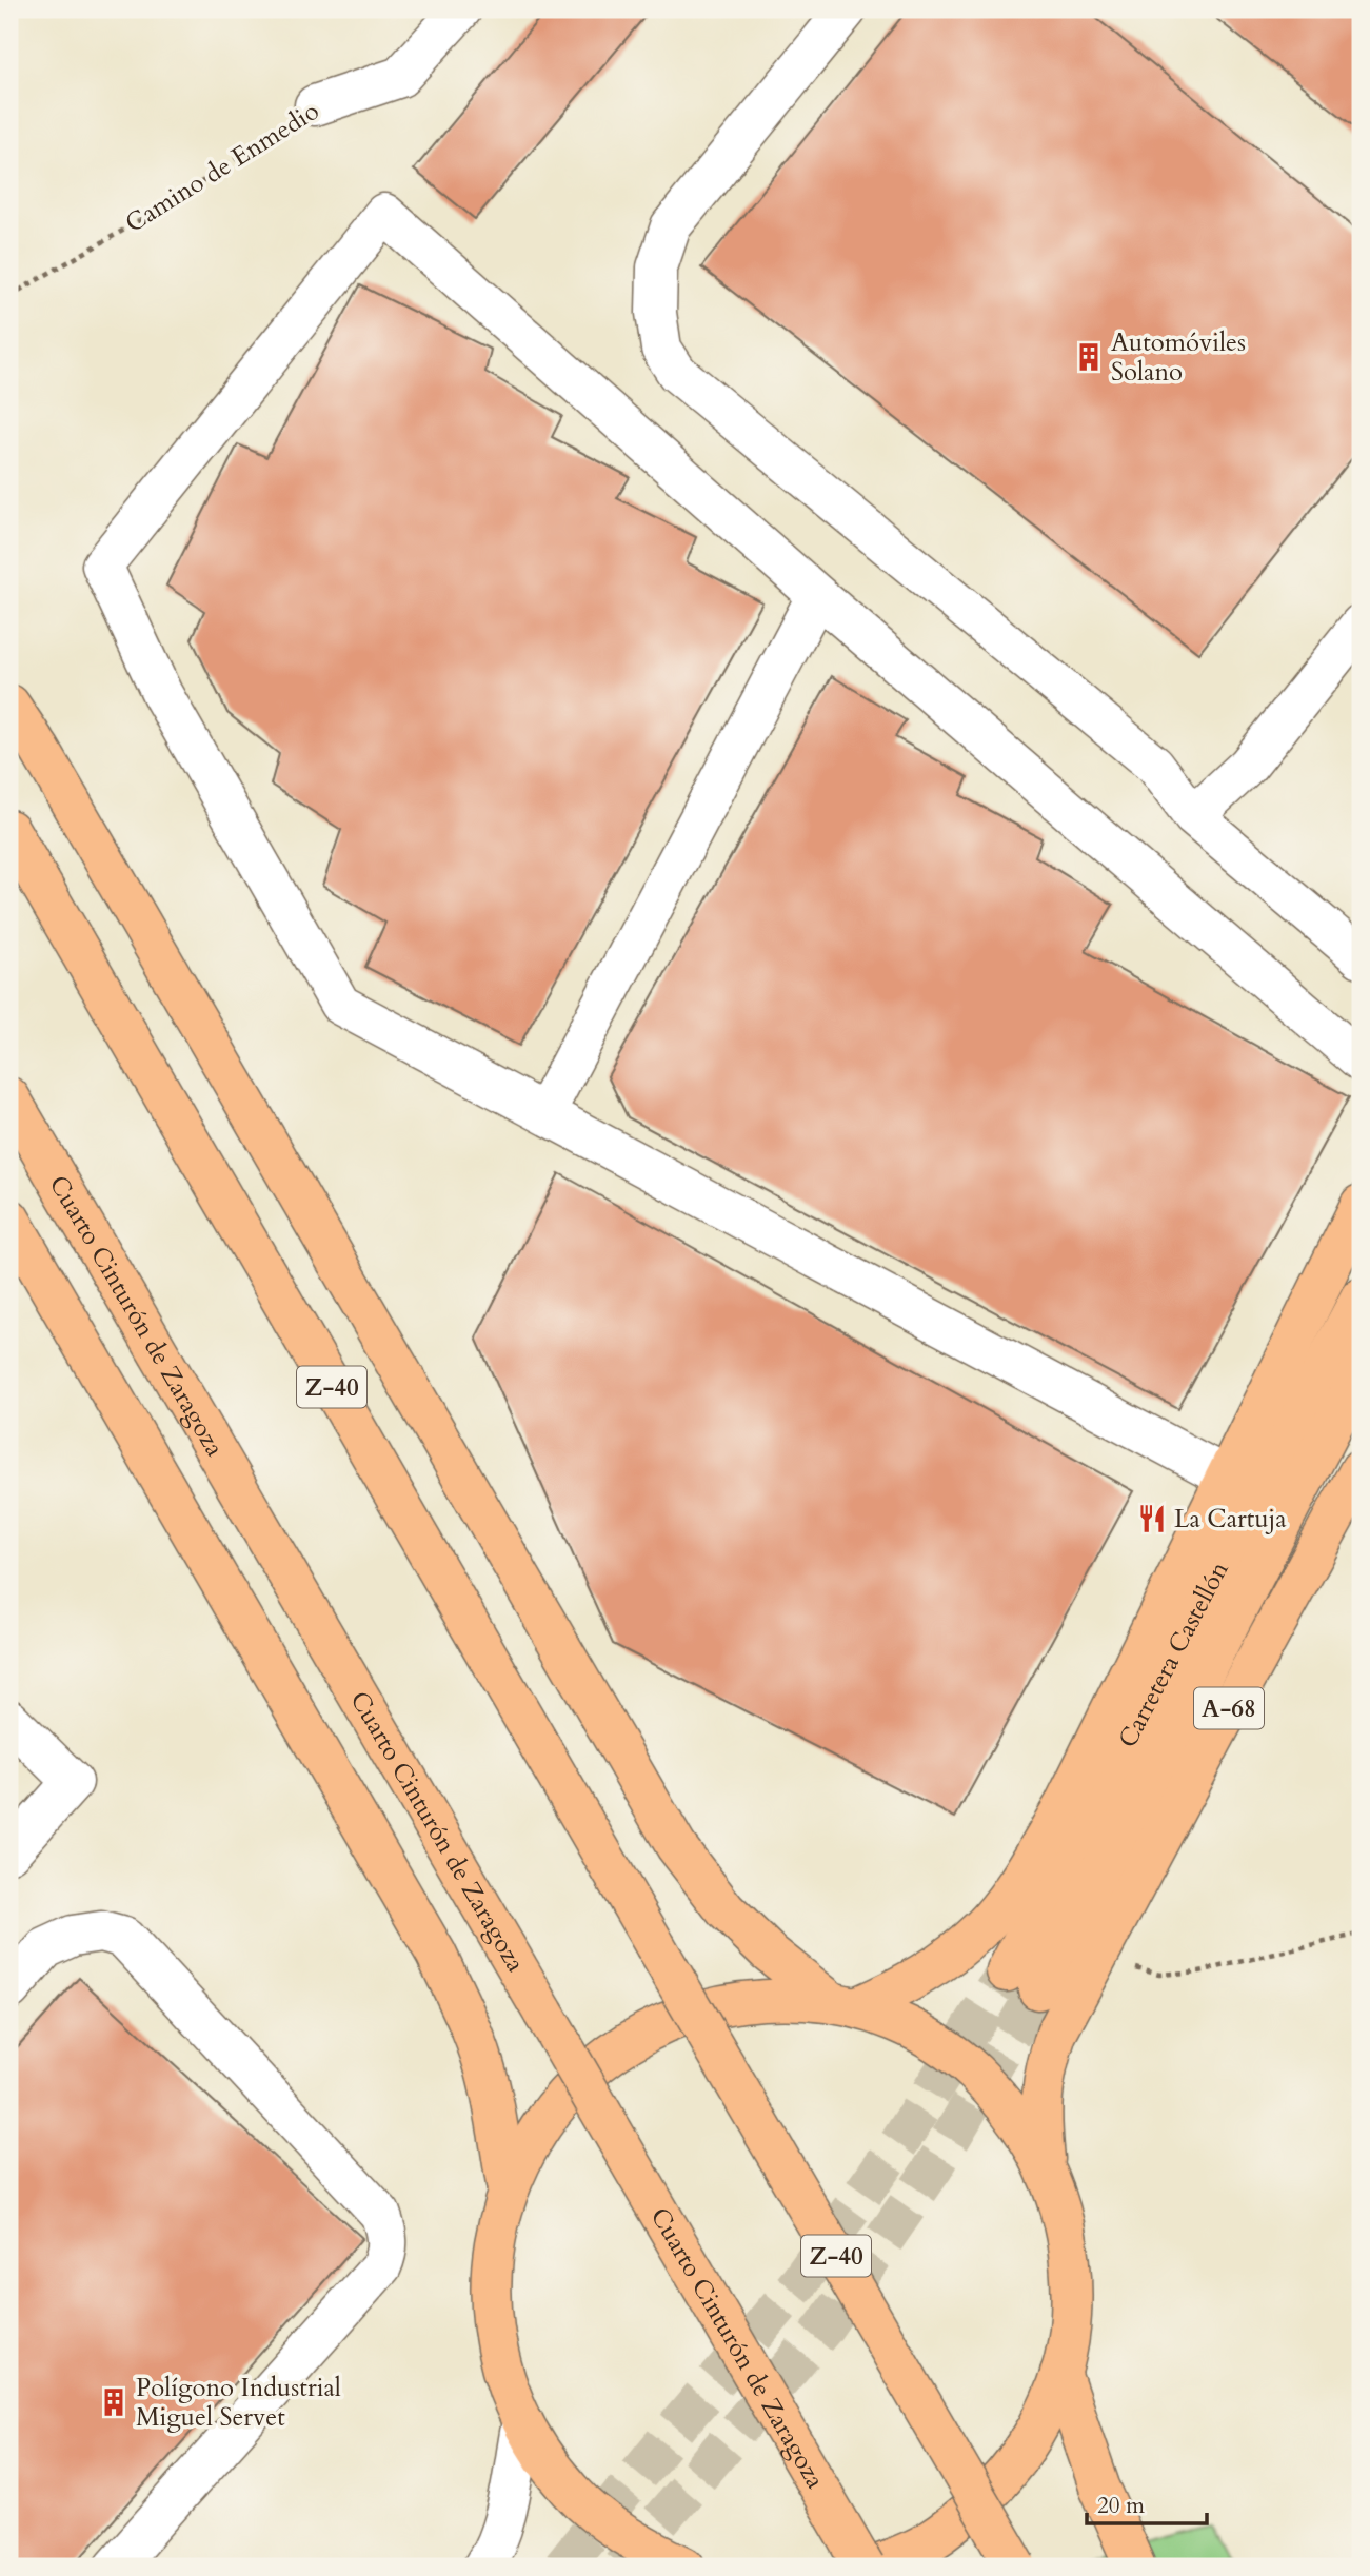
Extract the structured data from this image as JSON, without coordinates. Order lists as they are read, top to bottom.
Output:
{
  "streets": {
    "highway": [
      "Cuarto Cinturón de Zaragoza",
      "Z-40",
      "Carretera Castellón",
      "A-68"
    ],
    "street": ["Camino de Enmedio"]
  },
  "places": {
    "building": ["Automóviles Solano", "Polígono Industrial Miguel Servet"],
    "restaurant": ["La Cartuja"]
  },
  "scale_bar": "20 m"
}
